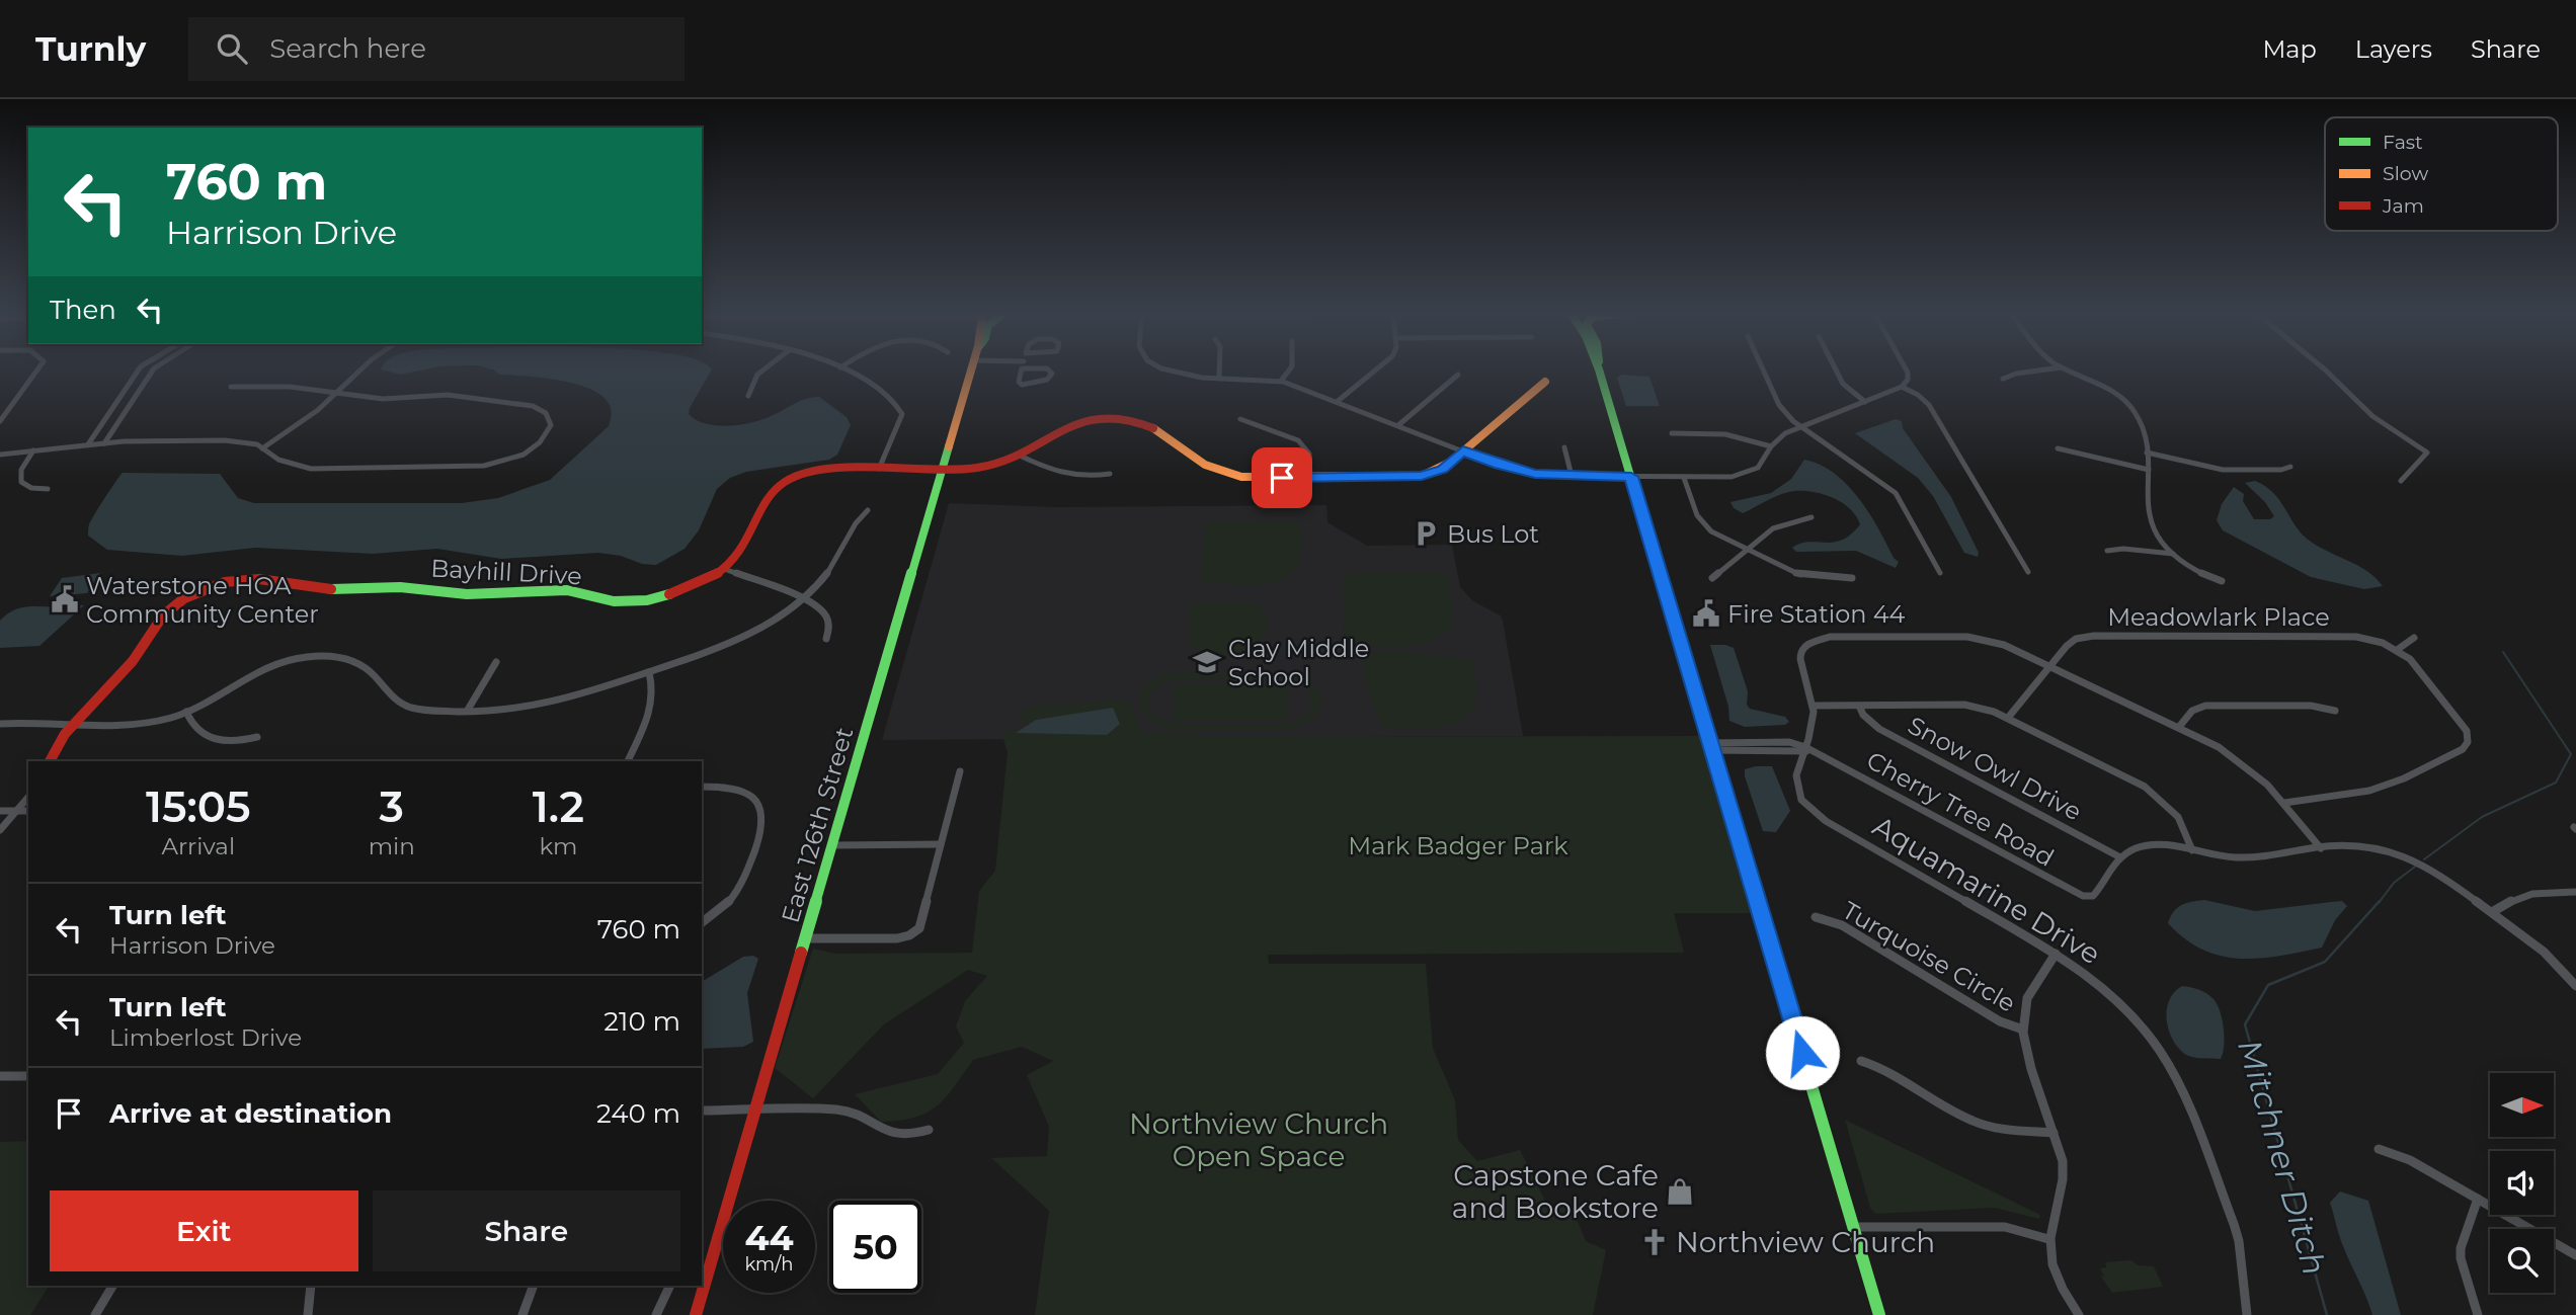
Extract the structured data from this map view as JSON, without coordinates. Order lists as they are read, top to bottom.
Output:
{
  "streets": {
    "street": [
      "Bayhill Drive",
      "Meadowlark Place",
      "Snow Owl Drive",
      "Cherry Tree Road",
      "East 126th Street",
      "Aquamarine Drive",
      "Turquoise Circle"
    ]
  },
  "crossings": [
    ["Bayhill Drive", "East 126th Street"],
    ["Snow Owl Drive", "Cherry Tree Road"],
    ["Cherry Tree Road", "Aquamarine Drive"]
  ],
  "water": ["Mitchner Ditch"],
  "parks": ["Mark Badger Park", "Northview Church Open Space"],
  "places": {
    "parking": ["Bus Lot"],
    "public building": ["Waterstone HOA Community Center", "Fire Station 44"],
    "school or university": ["Clay Middle School"],
    "shop": ["Capstone Cafe and Bookstore"],
    "church": ["Northview Church"]
  },
  "legend": ["Fast", "Slow", "Jam"],
  "north": "right",
  "page": {
    "header": "Turnly",
    "search": "Search here",
    "nav": ["Map", "Layers", "Share"],
    "turn": ["760 m", "Harrison Drive"],
    "then": "Then",
    "eta": [
      "15:05",
      "Arrival",
      "3",
      "min",
      "1.2",
      "km"
    ],
    "list": [
      {
        "name": "Turn left",
        "note": "Harrison Drive",
        "value": "760 m"
      },
      {
        "name": "Turn left",
        "note": "Limberlost Drive",
        "value": "210 m"
      },
      {
        "name": "Arrive at destination",
        "value": "240 m"
      }
    ],
    "buttons": ["Exit", "Share"],
    "speed": "44 km/h",
    "limit": "50"
  }
}
